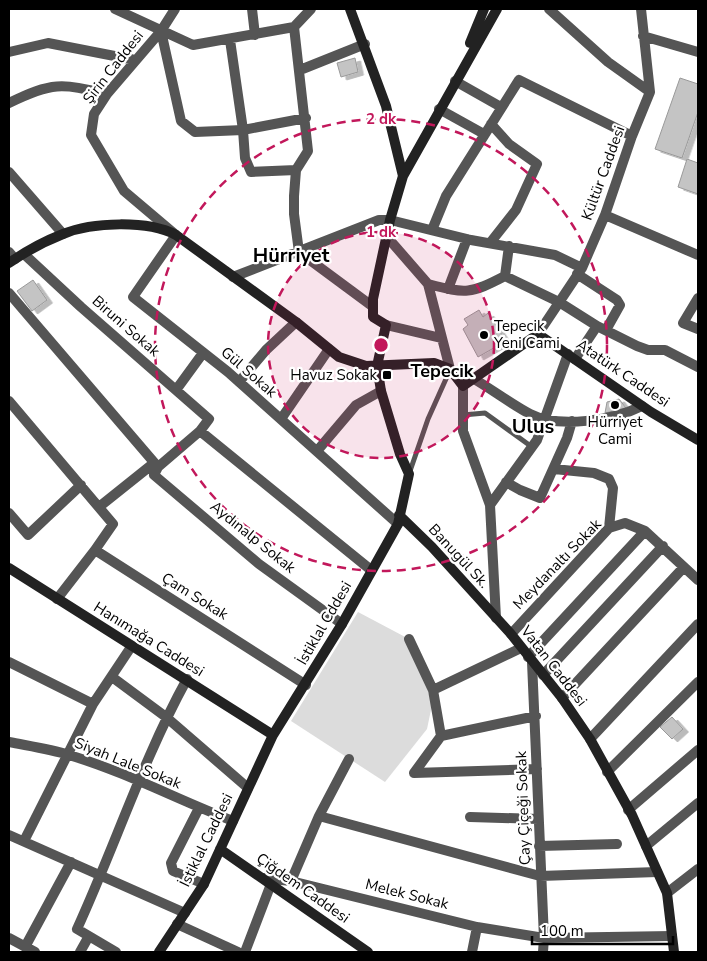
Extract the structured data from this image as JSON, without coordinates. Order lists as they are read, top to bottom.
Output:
{
  "streets": {
    "main road": [
      "Atatürk Caddesi",
      "Banugül Sk.",
      "İstiklal Cddesi",
      "Hanımağa Caddesi",
      "Vatan Caddesi",
      "İstiklal Caddesi",
      "Çiğdem Caddesi"
    ],
    "street": [
      "Şirin Caddesi",
      "Kültür Caddesi",
      "Biruni Sokak",
      "Gül Sokak",
      "Aydınalp Sokak",
      "Meydanaltı Sokak",
      "Çam Sokak",
      "Siyah Lale Sokak",
      "Çay Çiçeği Sokak",
      "Melek Sokak"
    ]
  },
  "crossings": [
    ["Şirin Caddesi", "Gül Sokak"],
    ["Kültür Caddesi", "Atatürk Caddesi"],
    ["Gül Sokak", "Banugül Sk."],
    ["Gül Sokak", "İstiklal Cddesi"],
    ["Aydınalp Sokak", "İstiklal Cddesi"],
    ["Banugül Sk.", "İstiklal Cddesi"],
    ["Banugül Sk.", "Vatan Caddesi"],
    ["Meydanaltı Sokak", "Vatan Caddesi"],
    ["Çam Sokak", "İstiklal Cddesi"],
    ["İstiklal Cddesi", "Hanımağa Caddesi"],
    ["İstiklal Cddesi", "İstiklal Caddesi"],
    ["Hanımağa Caddesi", "İstiklal Caddesi"],
    ["Vatan Caddesi", "Çay Çiçeği Sokak"],
    ["Vatan Caddesi", "Melek Sokak"],
    ["Siyah Lale Sokak", "İstiklal Caddesi"],
    ["Çay Çiçeği Sokak", "Melek Sokak"],
    ["İstiklal Caddesi", "Çiğdem Caddesi"],
    ["Çiğdem Caddesi", "Melek Sokak"]
  ],
  "districts": ["Hürriyet", "Tepecik", "Ulus"],
  "places": {
    "other": ["Tepecik Yeni Cami", "Hürriyet Cami"],
    "transit": ["Havuz Sokak"]
  },
  "scale_bar": "100 m",
  "rings": ["2 dk", "1 dk"]
}
